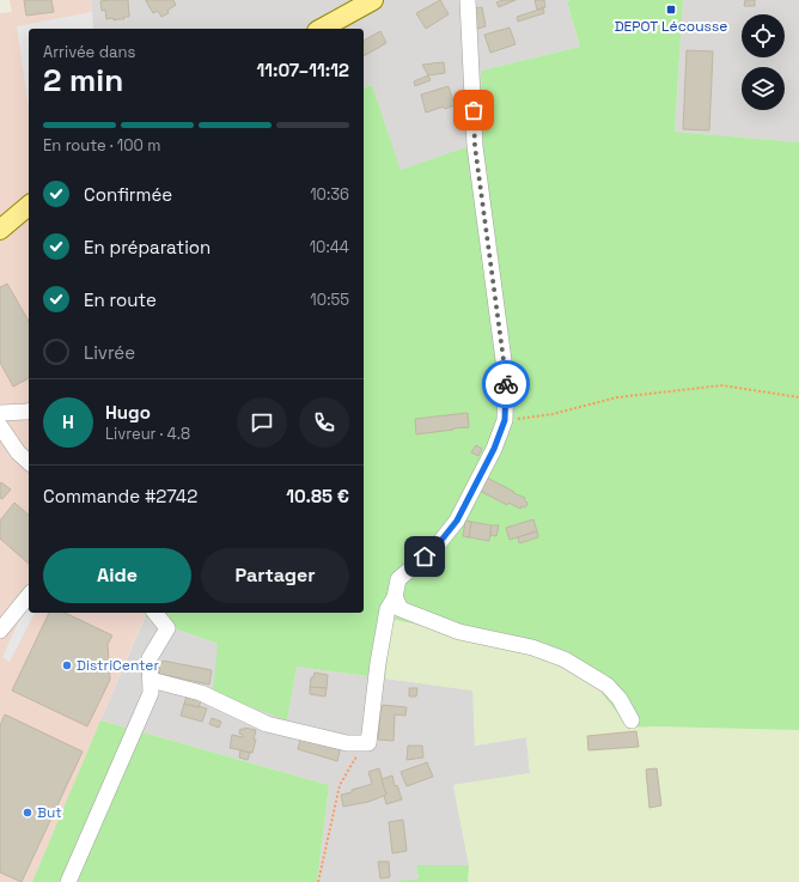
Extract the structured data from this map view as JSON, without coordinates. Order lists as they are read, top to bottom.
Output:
{
  "places": {
    "transit": ["DEPOT Lécousse"],
    "other": ["DistriCenter", "But"]
  },
  "page": {
    "heading": ["2 min", "Arrivée dans", "11:07–11:12"],
    "panel": [
      "Hugo",
      "Livreur · 4.8",
      "Commande #2742",
      "10.85 €"
    ],
    "bar": "En route · 100 m",
    "list": [
      ["Confirmée", "10:36"],
      ["En préparation", "10:44"],
      ["En route", "10:55"],
      "Livrée"
    ],
    "round": "H",
    "buttons": ["Aide", "Partager"]
  }
}
